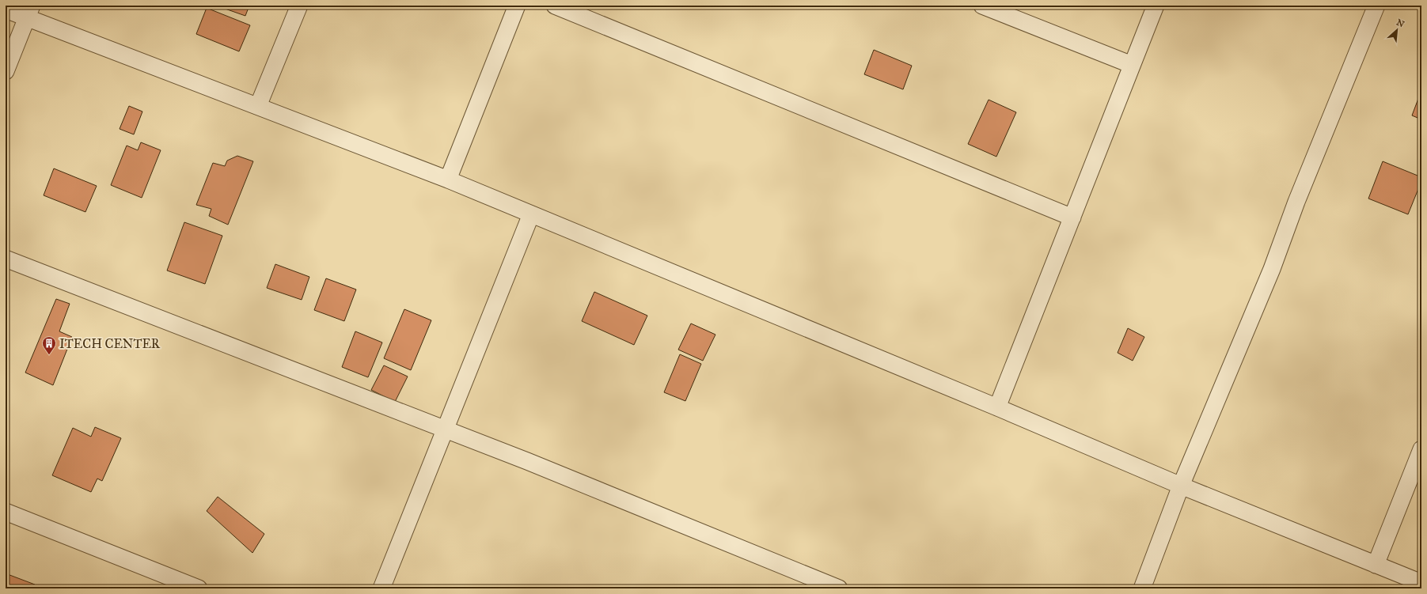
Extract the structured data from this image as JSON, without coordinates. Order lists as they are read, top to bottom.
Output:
{
  "places": {
    "building": ["ITECH CENTER"]
  },
  "north": "top right"
}
